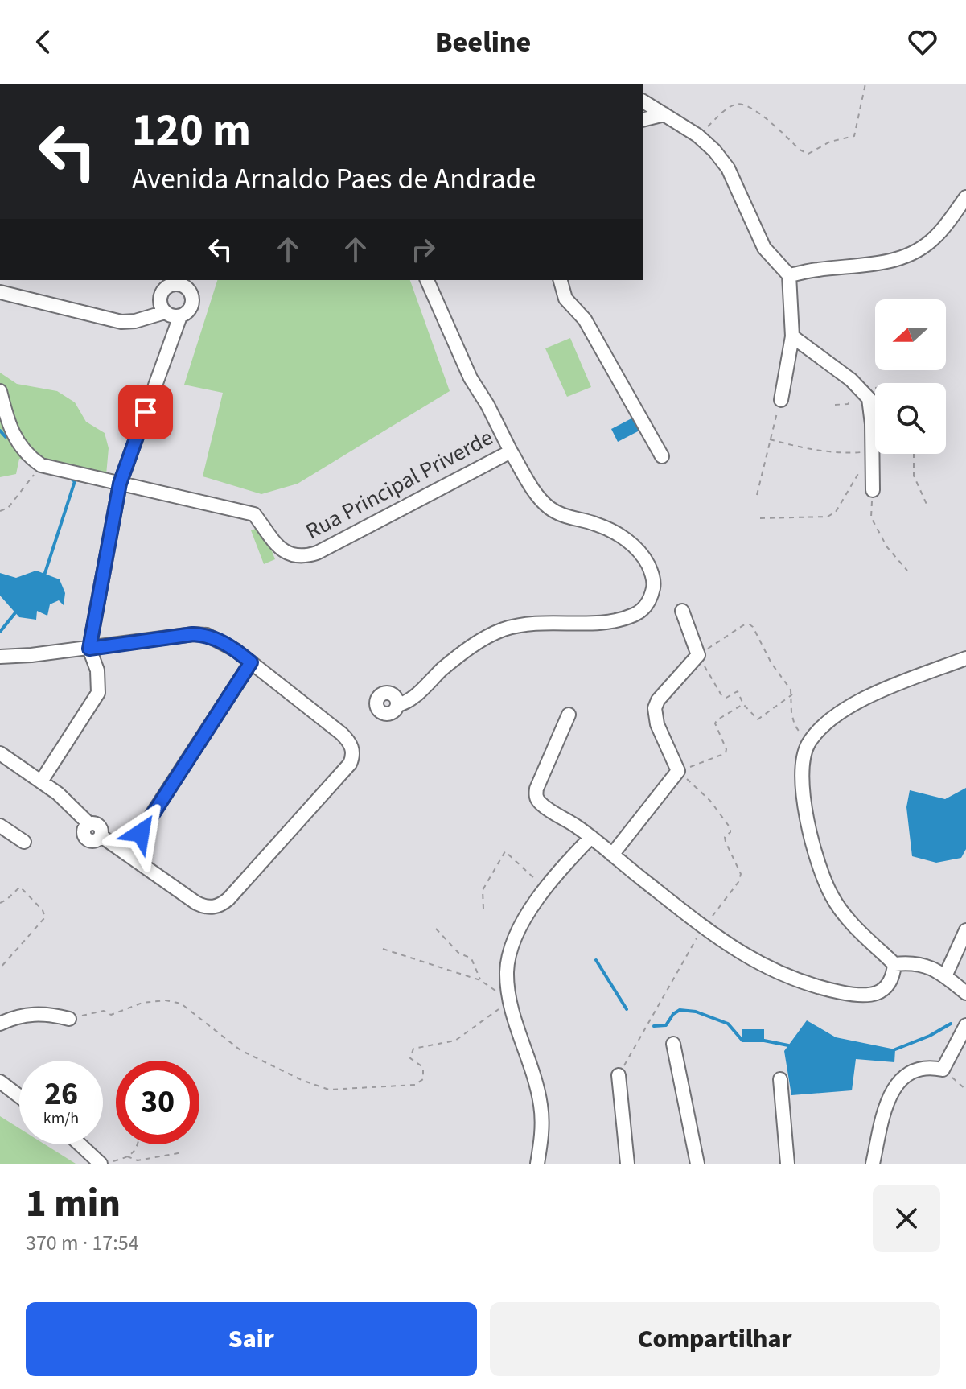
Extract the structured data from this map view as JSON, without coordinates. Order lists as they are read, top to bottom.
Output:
{
  "streets": {
    "street": ["Rua Principal Priverde"]
  },
  "north": "left",
  "page": {
    "header": "Beeline",
    "turn": ["120 m", "Avenida Arnaldo Paes de Andrade"],
    "speed": "26 km/h",
    "limit": "30",
    "heading": ["1 min", "370 m · 17:54"],
    "buttons": ["Sair", "Compartilhar"]
  }
}
